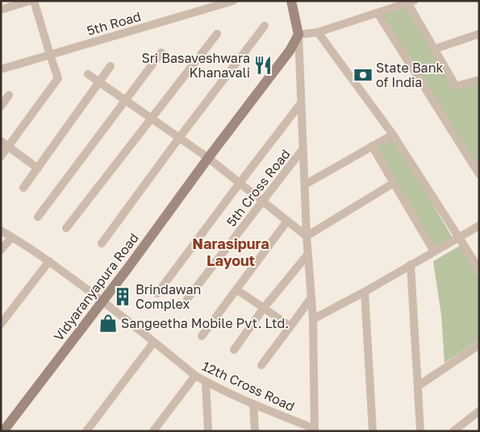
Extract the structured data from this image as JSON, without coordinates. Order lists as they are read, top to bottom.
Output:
{
  "streets": {
    "main road": ["Vidyaranyapura Road"],
    "street": ["5th Road", "5th Cross Road", "12th Cross Road"]
  },
  "crossings": [
    ["Vidyaranyapura Road", "12th Cross Road"]
  ],
  "districts": ["Narasipura Layout"],
  "places": {
    "restaurant": ["Sri Basaveshwara Khanavali"],
    "bank": ["State Bank of India"],
    "building": ["Brindawan Complex"],
    "shop": ["Sangeetha Mobile Pvt. Ltd."]
  }
}
